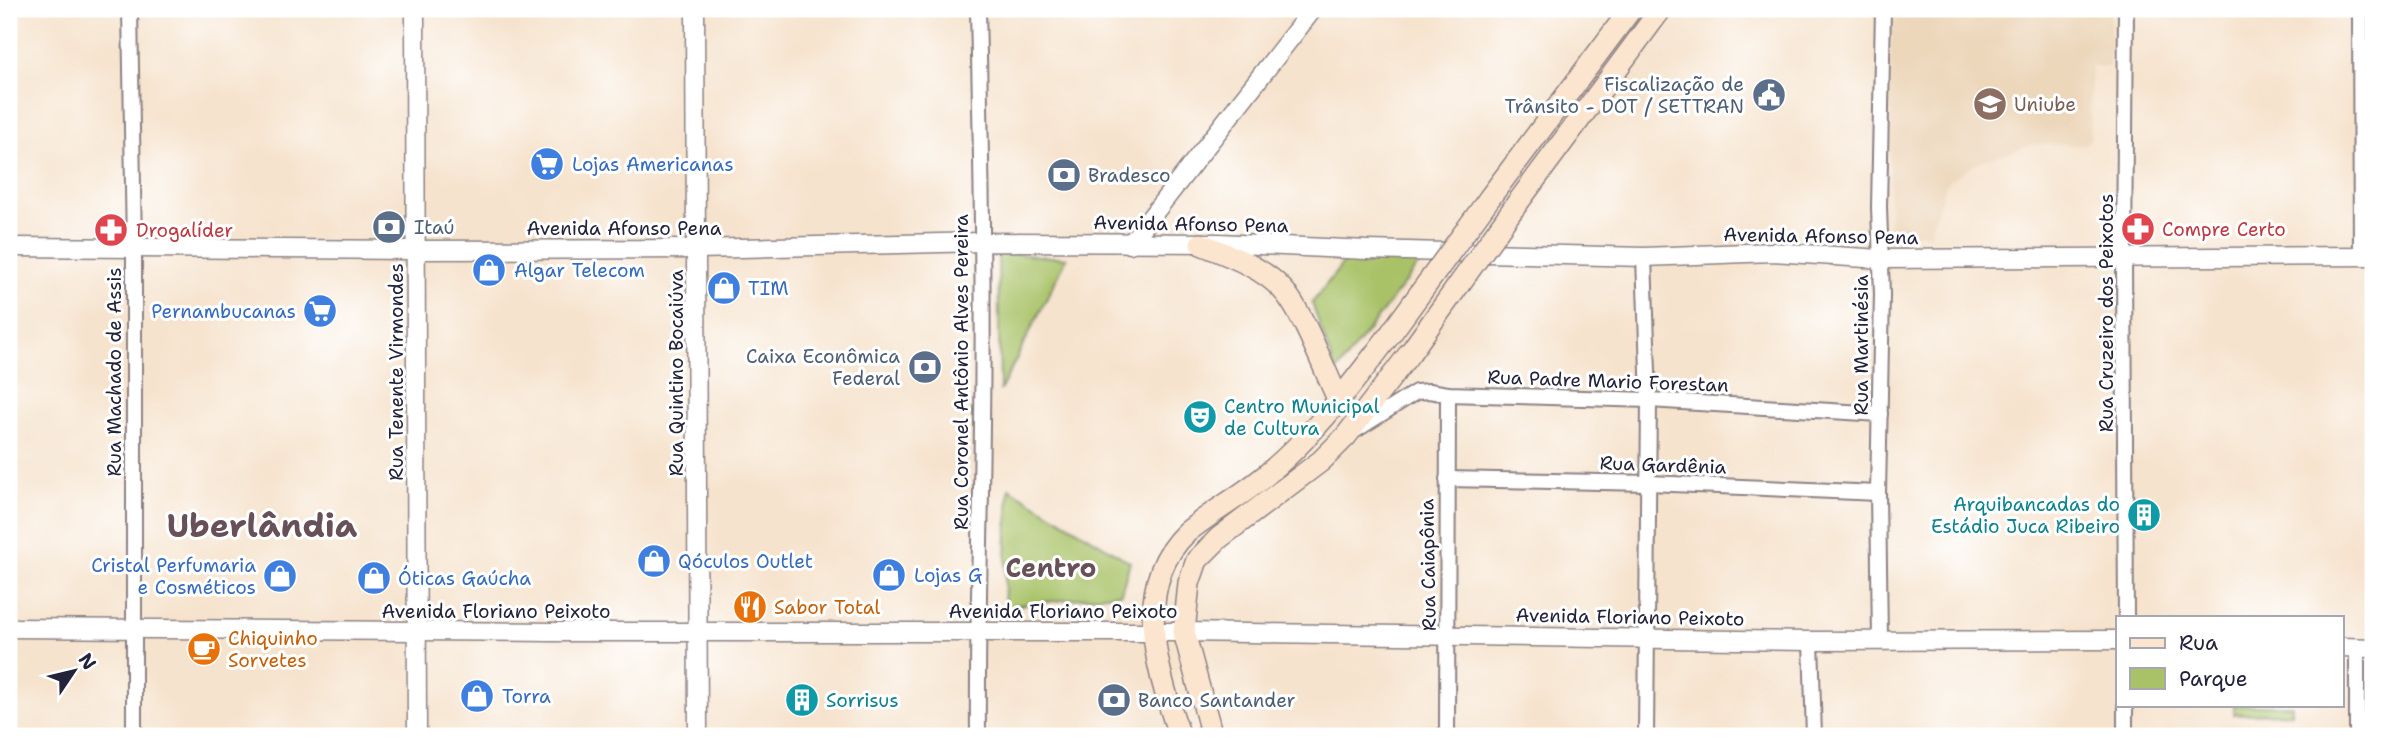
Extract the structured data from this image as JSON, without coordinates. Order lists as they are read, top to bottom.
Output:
{
  "streets": {
    "street": [
      "Avenida Afonso Pena",
      "Rua Cruzeiro dos Peixotos",
      "Rua Martinésia",
      "Rua Machado de Assis",
      "Rua Tenente Virmondes",
      "Rua Coronel Antônio Alves Pereira",
      "Rua Quintino Bocaiúva",
      "Rua Padre Mario Forestan",
      "Rua Gardênia",
      "Rua Caiapônia",
      "Avenida Floriano Peixoto"
    ]
  },
  "crossings": [
    ["Avenida Afonso Pena", "Rua Cruzeiro dos Peixotos"],
    ["Avenida Afonso Pena", "Rua Martinésia"],
    ["Avenida Afonso Pena", "Rua Machado de Assis"],
    ["Avenida Afonso Pena", "Rua Tenente Virmondes"],
    ["Avenida Afonso Pena", "Rua Coronel Antônio Alves Pereira"],
    ["Avenida Afonso Pena", "Rua Quintino Bocaiúva"],
    ["Rua Martinésia", "Rua Padre Mario Forestan"],
    ["Rua Martinésia", "Rua Gardênia"],
    ["Rua Martinésia", "Avenida Floriano Peixoto"],
    ["Rua Machado de Assis", "Avenida Floriano Peixoto"],
    ["Rua Tenente Virmondes", "Avenida Floriano Peixoto"],
    ["Rua Coronel Antônio Alves Pereira", "Avenida Floriano Peixoto"],
    ["Rua Quintino Bocaiúva", "Avenida Floriano Peixoto"],
    ["Rua Padre Mario Forestan", "Rua Caiapônia"],
    ["Rua Gardênia", "Rua Caiapônia"],
    ["Rua Caiapônia", "Avenida Floriano Peixoto"]
  ],
  "districts": ["Uberlândia", "Centro"],
  "places": {
    "public building": ["Fiscalização de Trânsito - DOT / SETTRAN"],
    "school or university": ["Uniube"],
    "supermarket": ["Lojas Americanas", "Pernambucanas"],
    "bank": [
      "Bradesco",
      "Itaú",
      "Caixa Econômica Federal",
      "Banco Santander"
    ],
    "pharmacy": ["Compre Certo", "Drogalíder"],
    "shop": [
      "Algar Telecom",
      "TIM",
      "Qóculos Outlet",
      "Lojas G",
      "Cristal Perfumaria e Cosméticos",
      "Óticas Gaúcha",
      "Torra"
    ],
    "theatre": ["Centro Municipal de Cultura"],
    "building": ["Arquibancadas do Estádio Juca Ribeiro", "Sorrisus"],
    "restaurant": ["Sabor Total"],
    "cafe": ["Chiquinho Sorvetes"]
  },
  "legend": ["Rua", "Parque"],
  "north": "top right"
}
